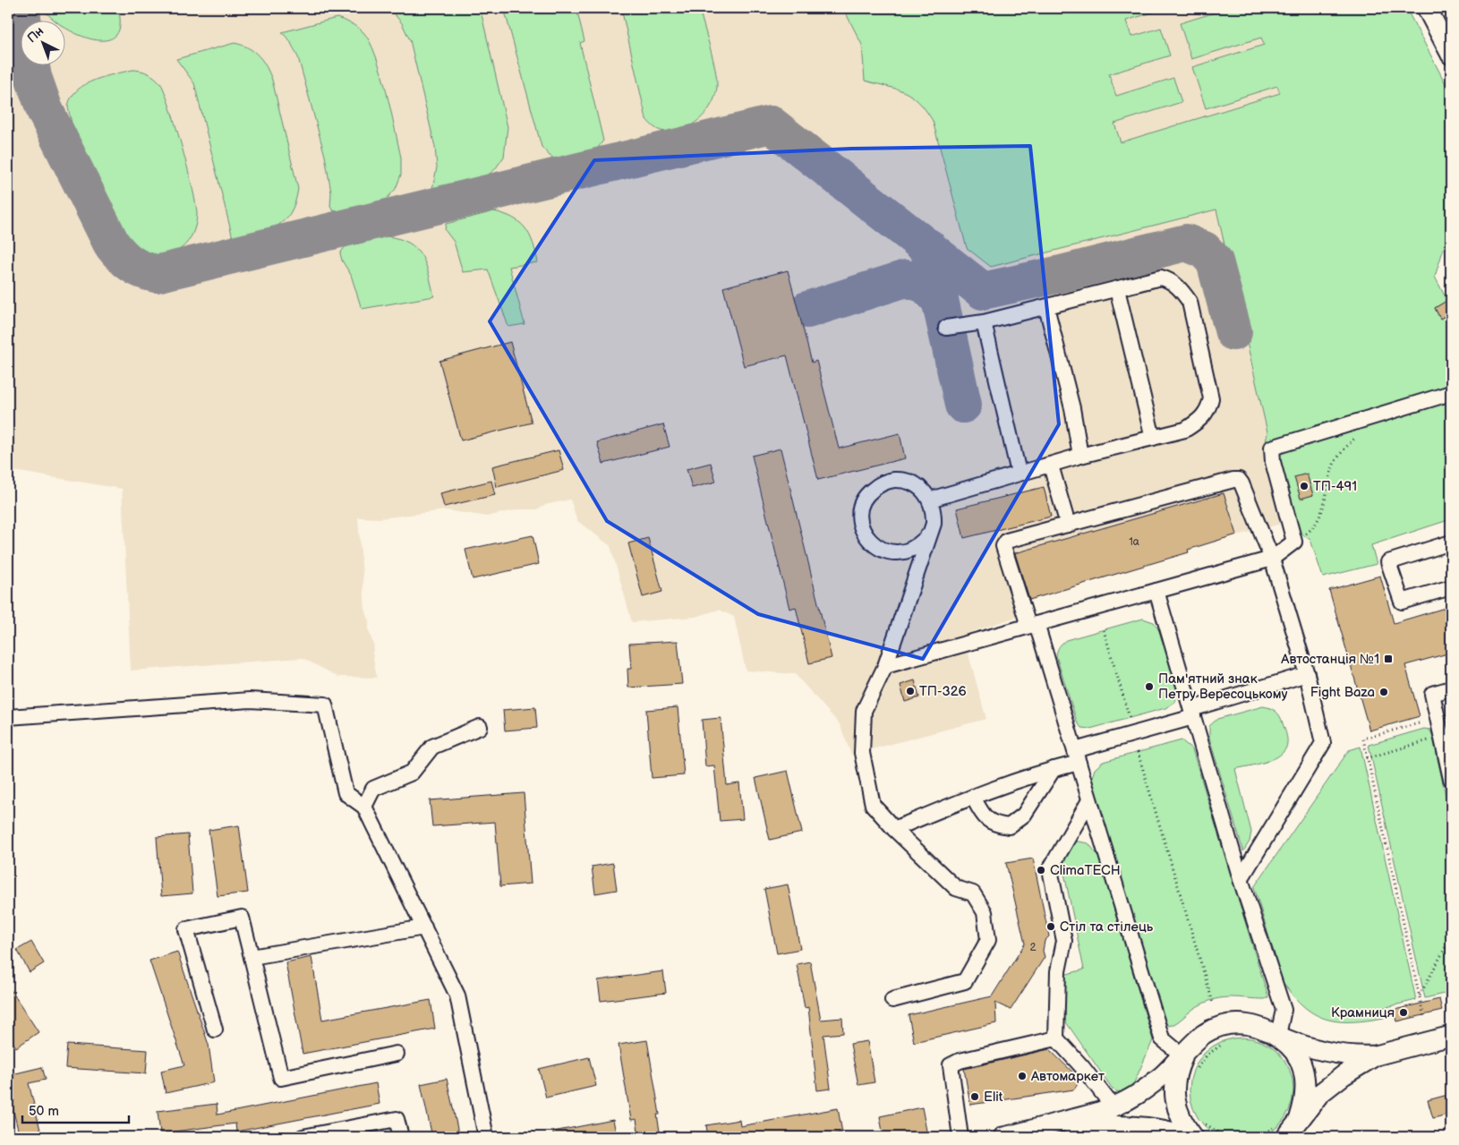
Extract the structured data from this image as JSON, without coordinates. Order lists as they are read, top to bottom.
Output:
{
  "places": {
    "other": [
      "ТП-491",
      "Пам'ятний знак Петру Вересоцькому",
      "ТП-326",
      "Fight Baza",
      "ClimaTECH",
      "Стіл та стілець",
      "Крамниця",
      "Автомаркет",
      "Elit"
    ],
    "transit": ["Автостанція №1"]
  },
  "house_numbers": ["1а", "2"],
  "scale_bar": "50 m",
  "north": "top left"
}
